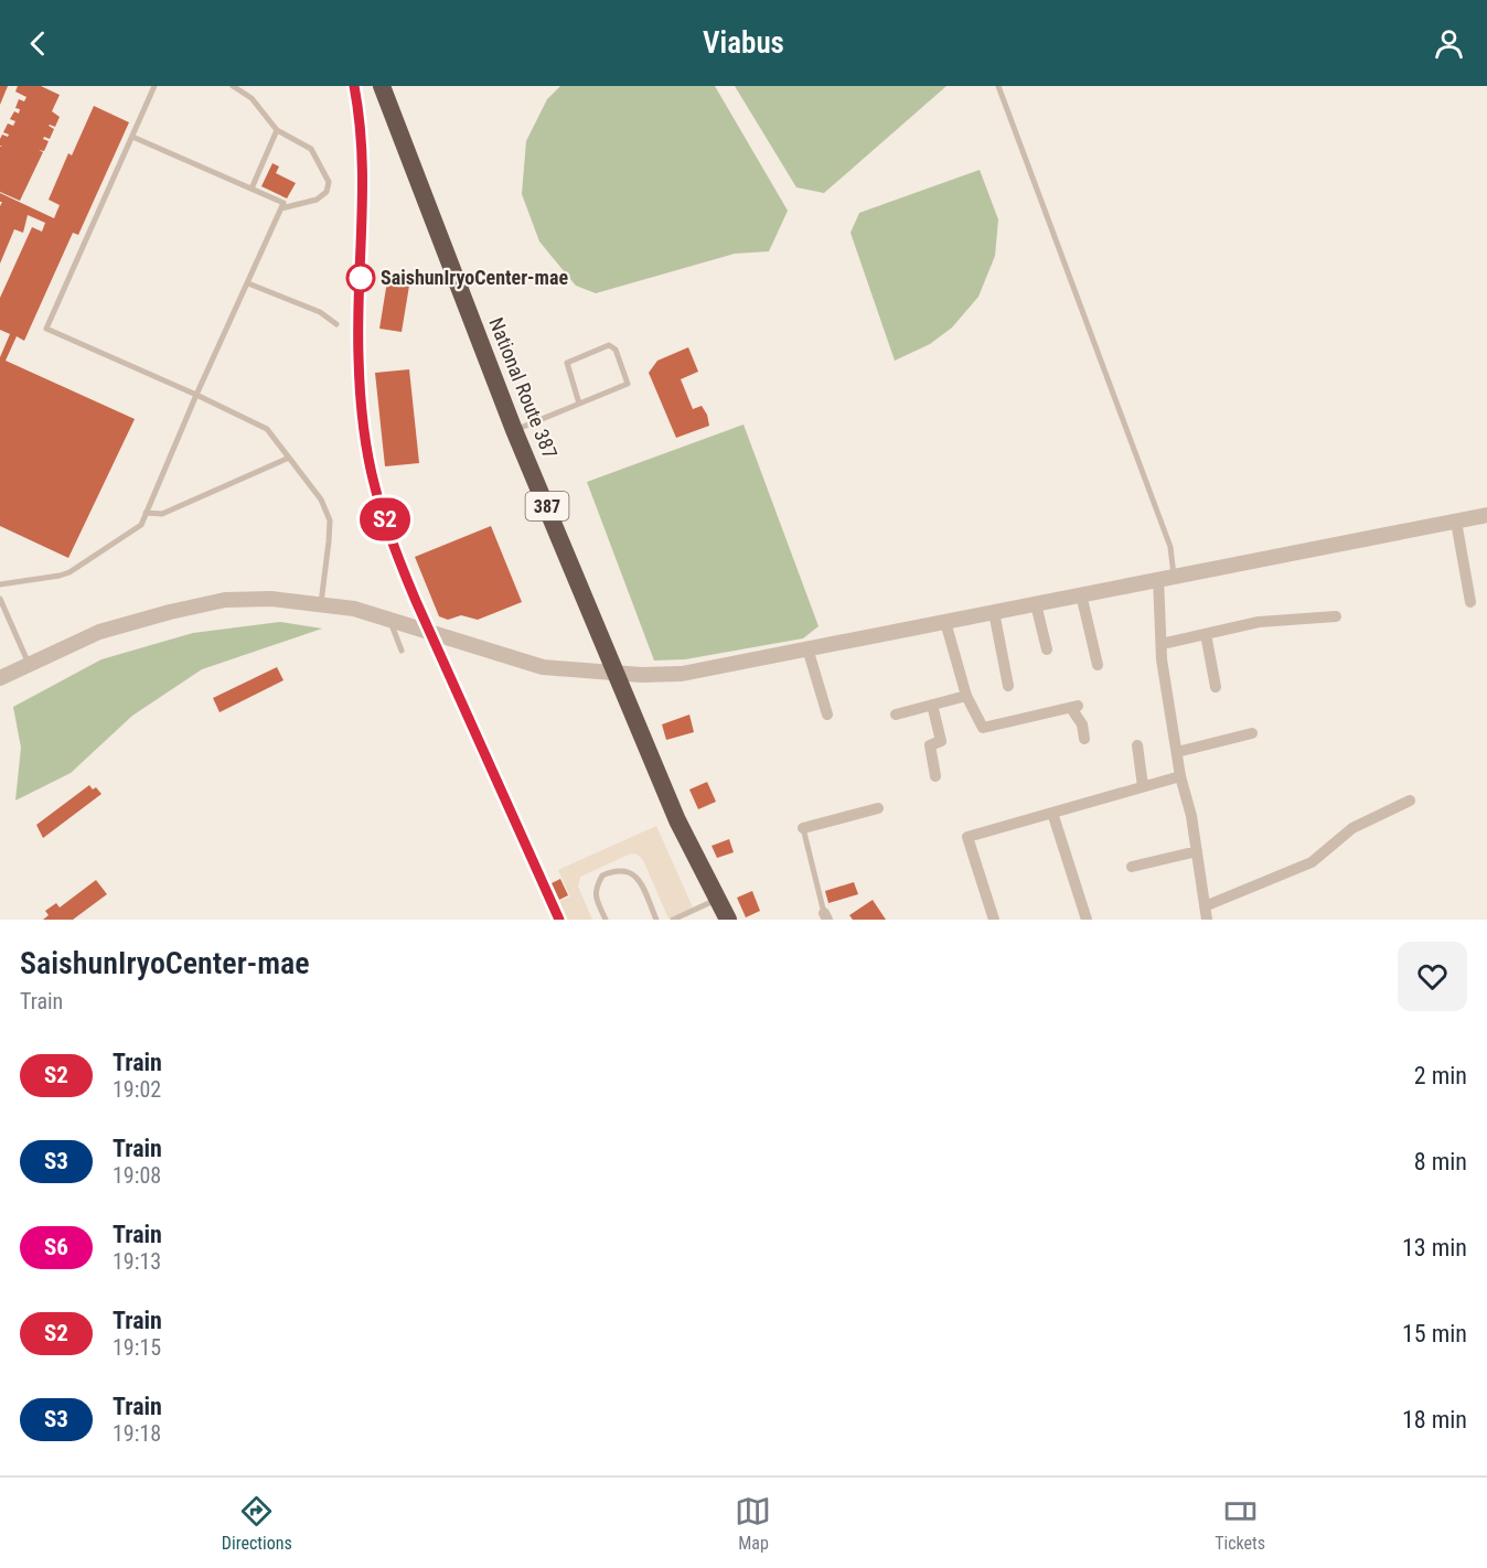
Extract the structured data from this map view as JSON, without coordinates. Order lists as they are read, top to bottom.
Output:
{
  "streets": {
    "highway": ["National Route 387", "387"]
  },
  "places": ["SaishunIryoCenter-mae"],
  "page": {
    "header": "Viabus",
    "on_map": "S2",
    "heading": ["SaishunIryoCenter-mae", "Train"],
    "list": [
      {
        "mark": "S2",
        "name": "Train",
        "note": "19:02",
        "value": "2 min"
      },
      {
        "mark": "S3",
        "name": "Train",
        "note": "19:08",
        "value": "8 min"
      },
      {
        "mark": "S6",
        "name": "Train",
        "note": "19:13",
        "value": "13 min"
      },
      {
        "mark": "S2",
        "name": "Train",
        "note": "19:15",
        "value": "15 min"
      },
      {
        "mark": "S3",
        "name": "Train",
        "note": "19:18",
        "value": "18 min"
      }
    ],
    "tabs": ["Directions", "Map", "Tickets"]
  }
}
